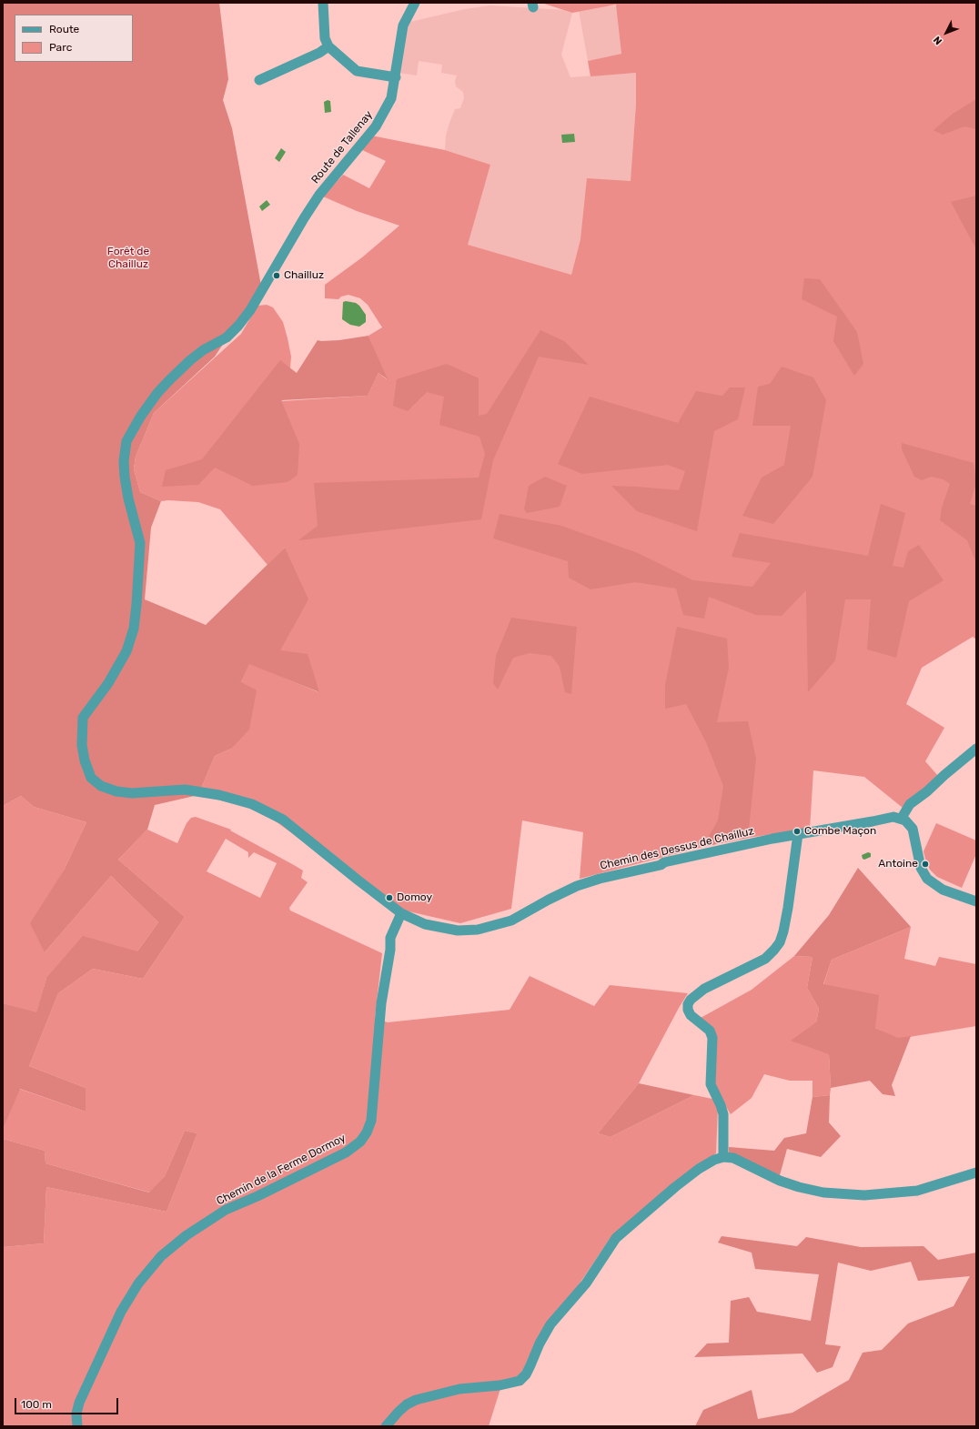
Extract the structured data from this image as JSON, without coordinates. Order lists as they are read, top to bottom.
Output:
{
  "streets": {
    "street": ["Route de Tallenay", "Chemin des Dessus de Chailluz", "Chemin de la Ferme Dormoy"]
  },
  "crossings": [
    ["Route de Tallenay", "Chemin des Dessus de Chailluz"],
    ["Chemin des Dessus de Chailluz", "Chemin de la Ferme Dormoy"]
  ],
  "parks": ["Forêt de Chailluz"],
  "places": [
    "Chailluz",
    "Combe Maçon",
    "Antoine",
    "Domoy"
  ],
  "legend": ["Route", "Parc"],
  "scale_bar": "100 m",
  "north": "bottom left"
}
